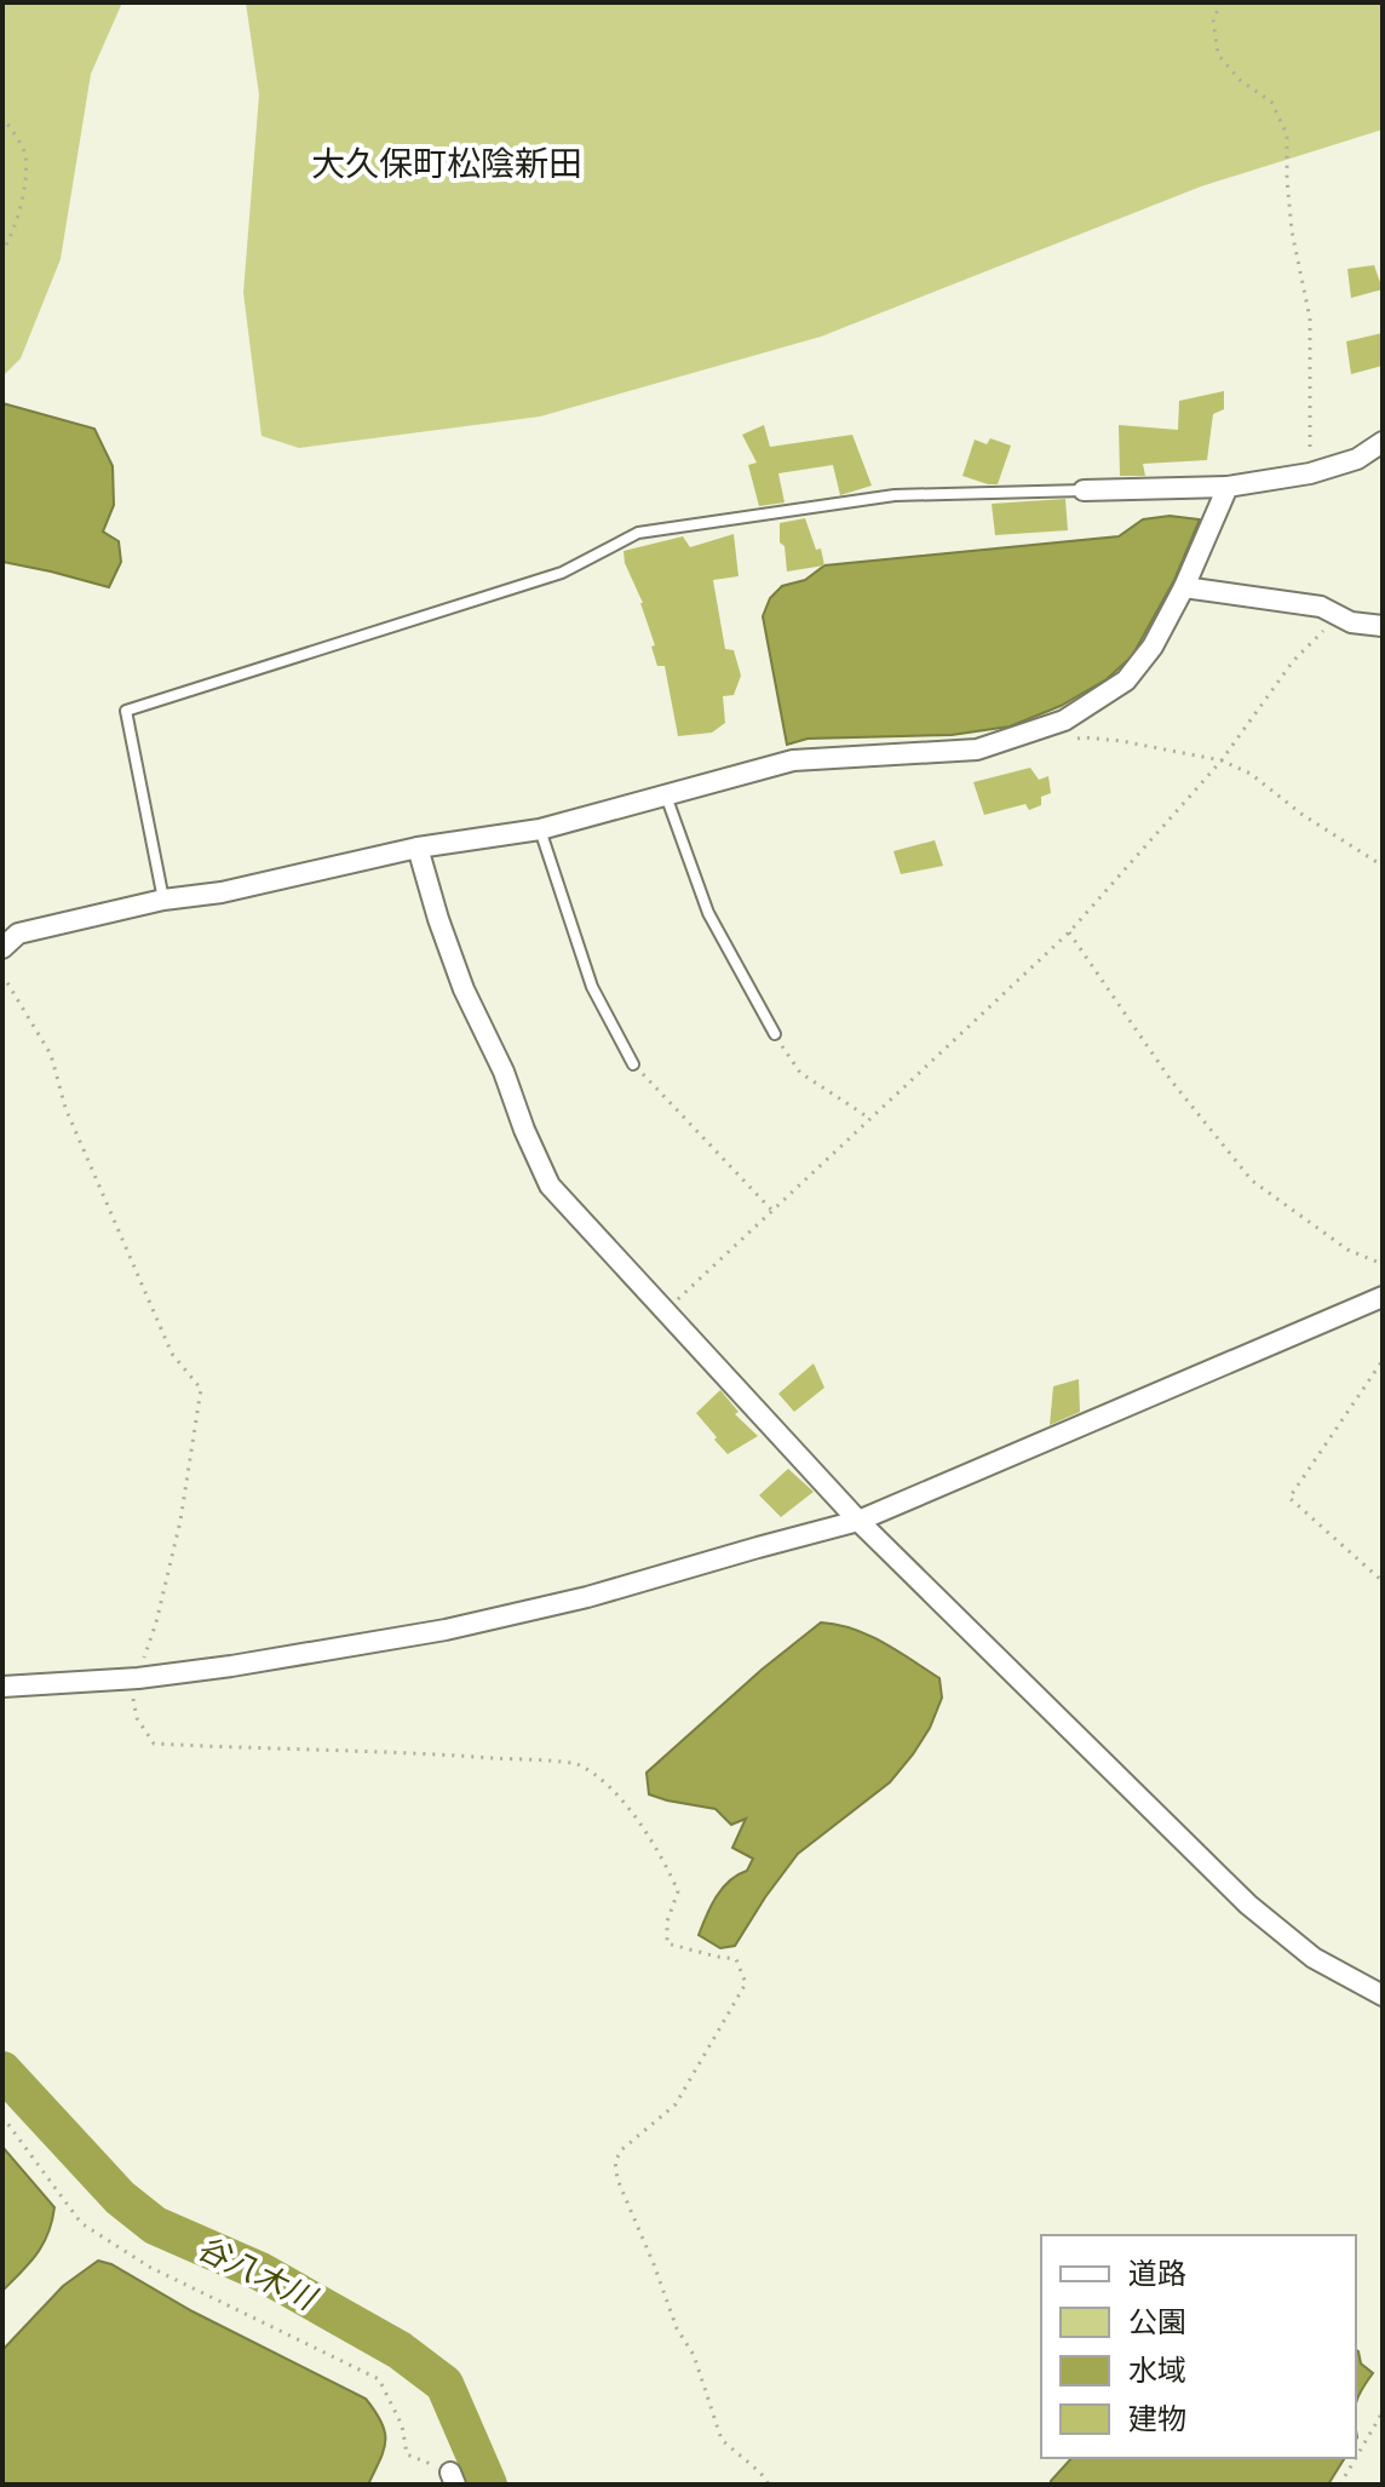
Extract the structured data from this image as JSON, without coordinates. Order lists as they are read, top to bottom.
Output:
{
  "districts": ["大久保町松陰新田"],
  "water": ["谷八木川"],
  "legend": [
    "道路",
    "公園",
    "水域",
    "建物"
  ]
}
